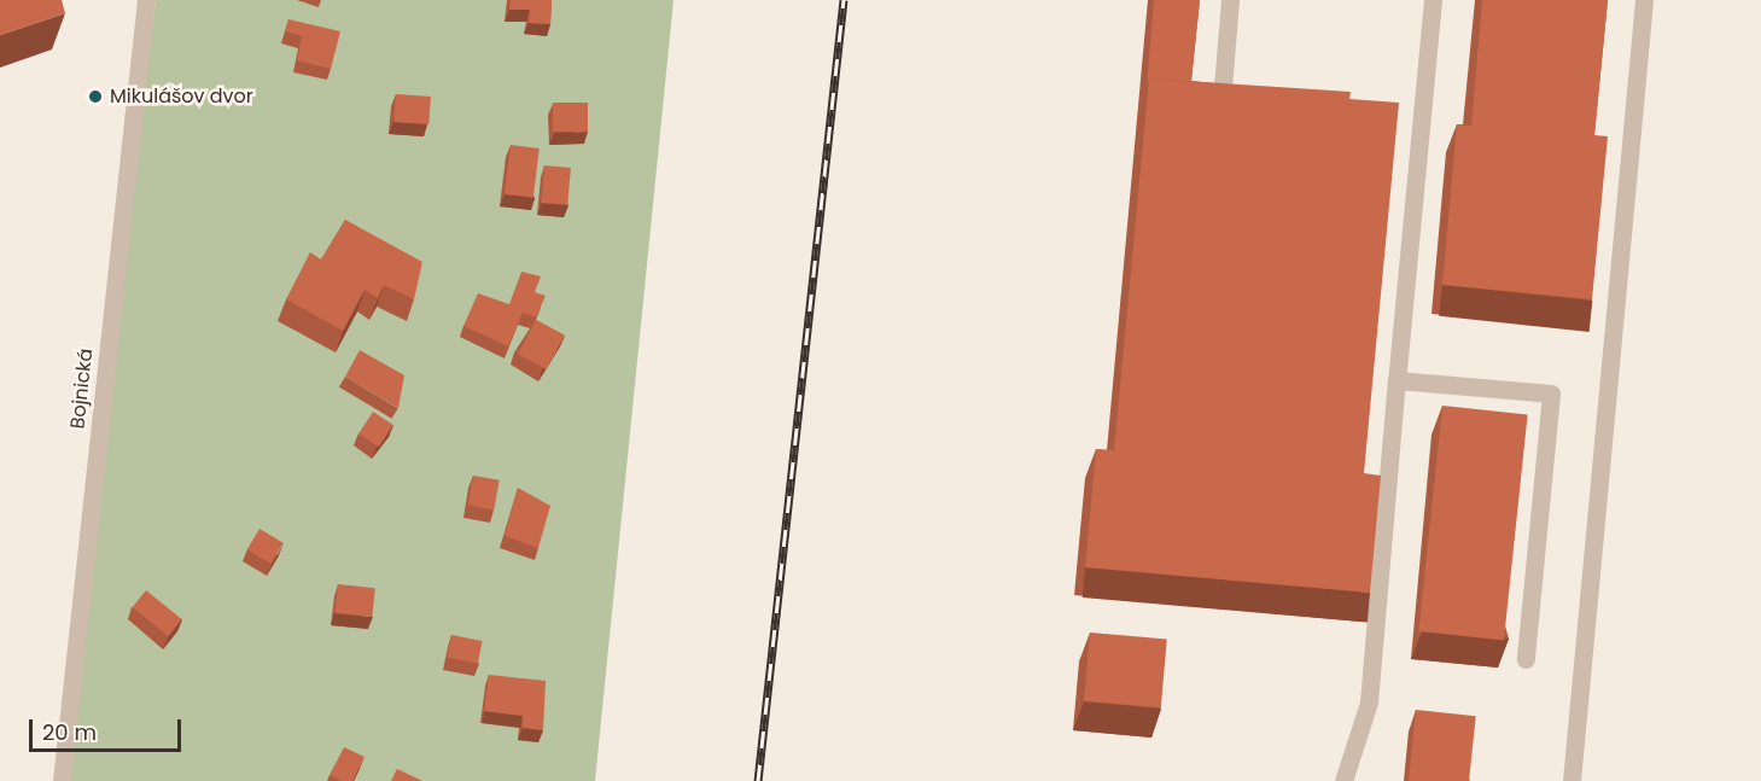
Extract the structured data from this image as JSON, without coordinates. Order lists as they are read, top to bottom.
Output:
{
  "streets": {
    "street": ["Bojnická"]
  },
  "places": ["Mikulášov dvor"],
  "scale_bar": "20 m"
}
